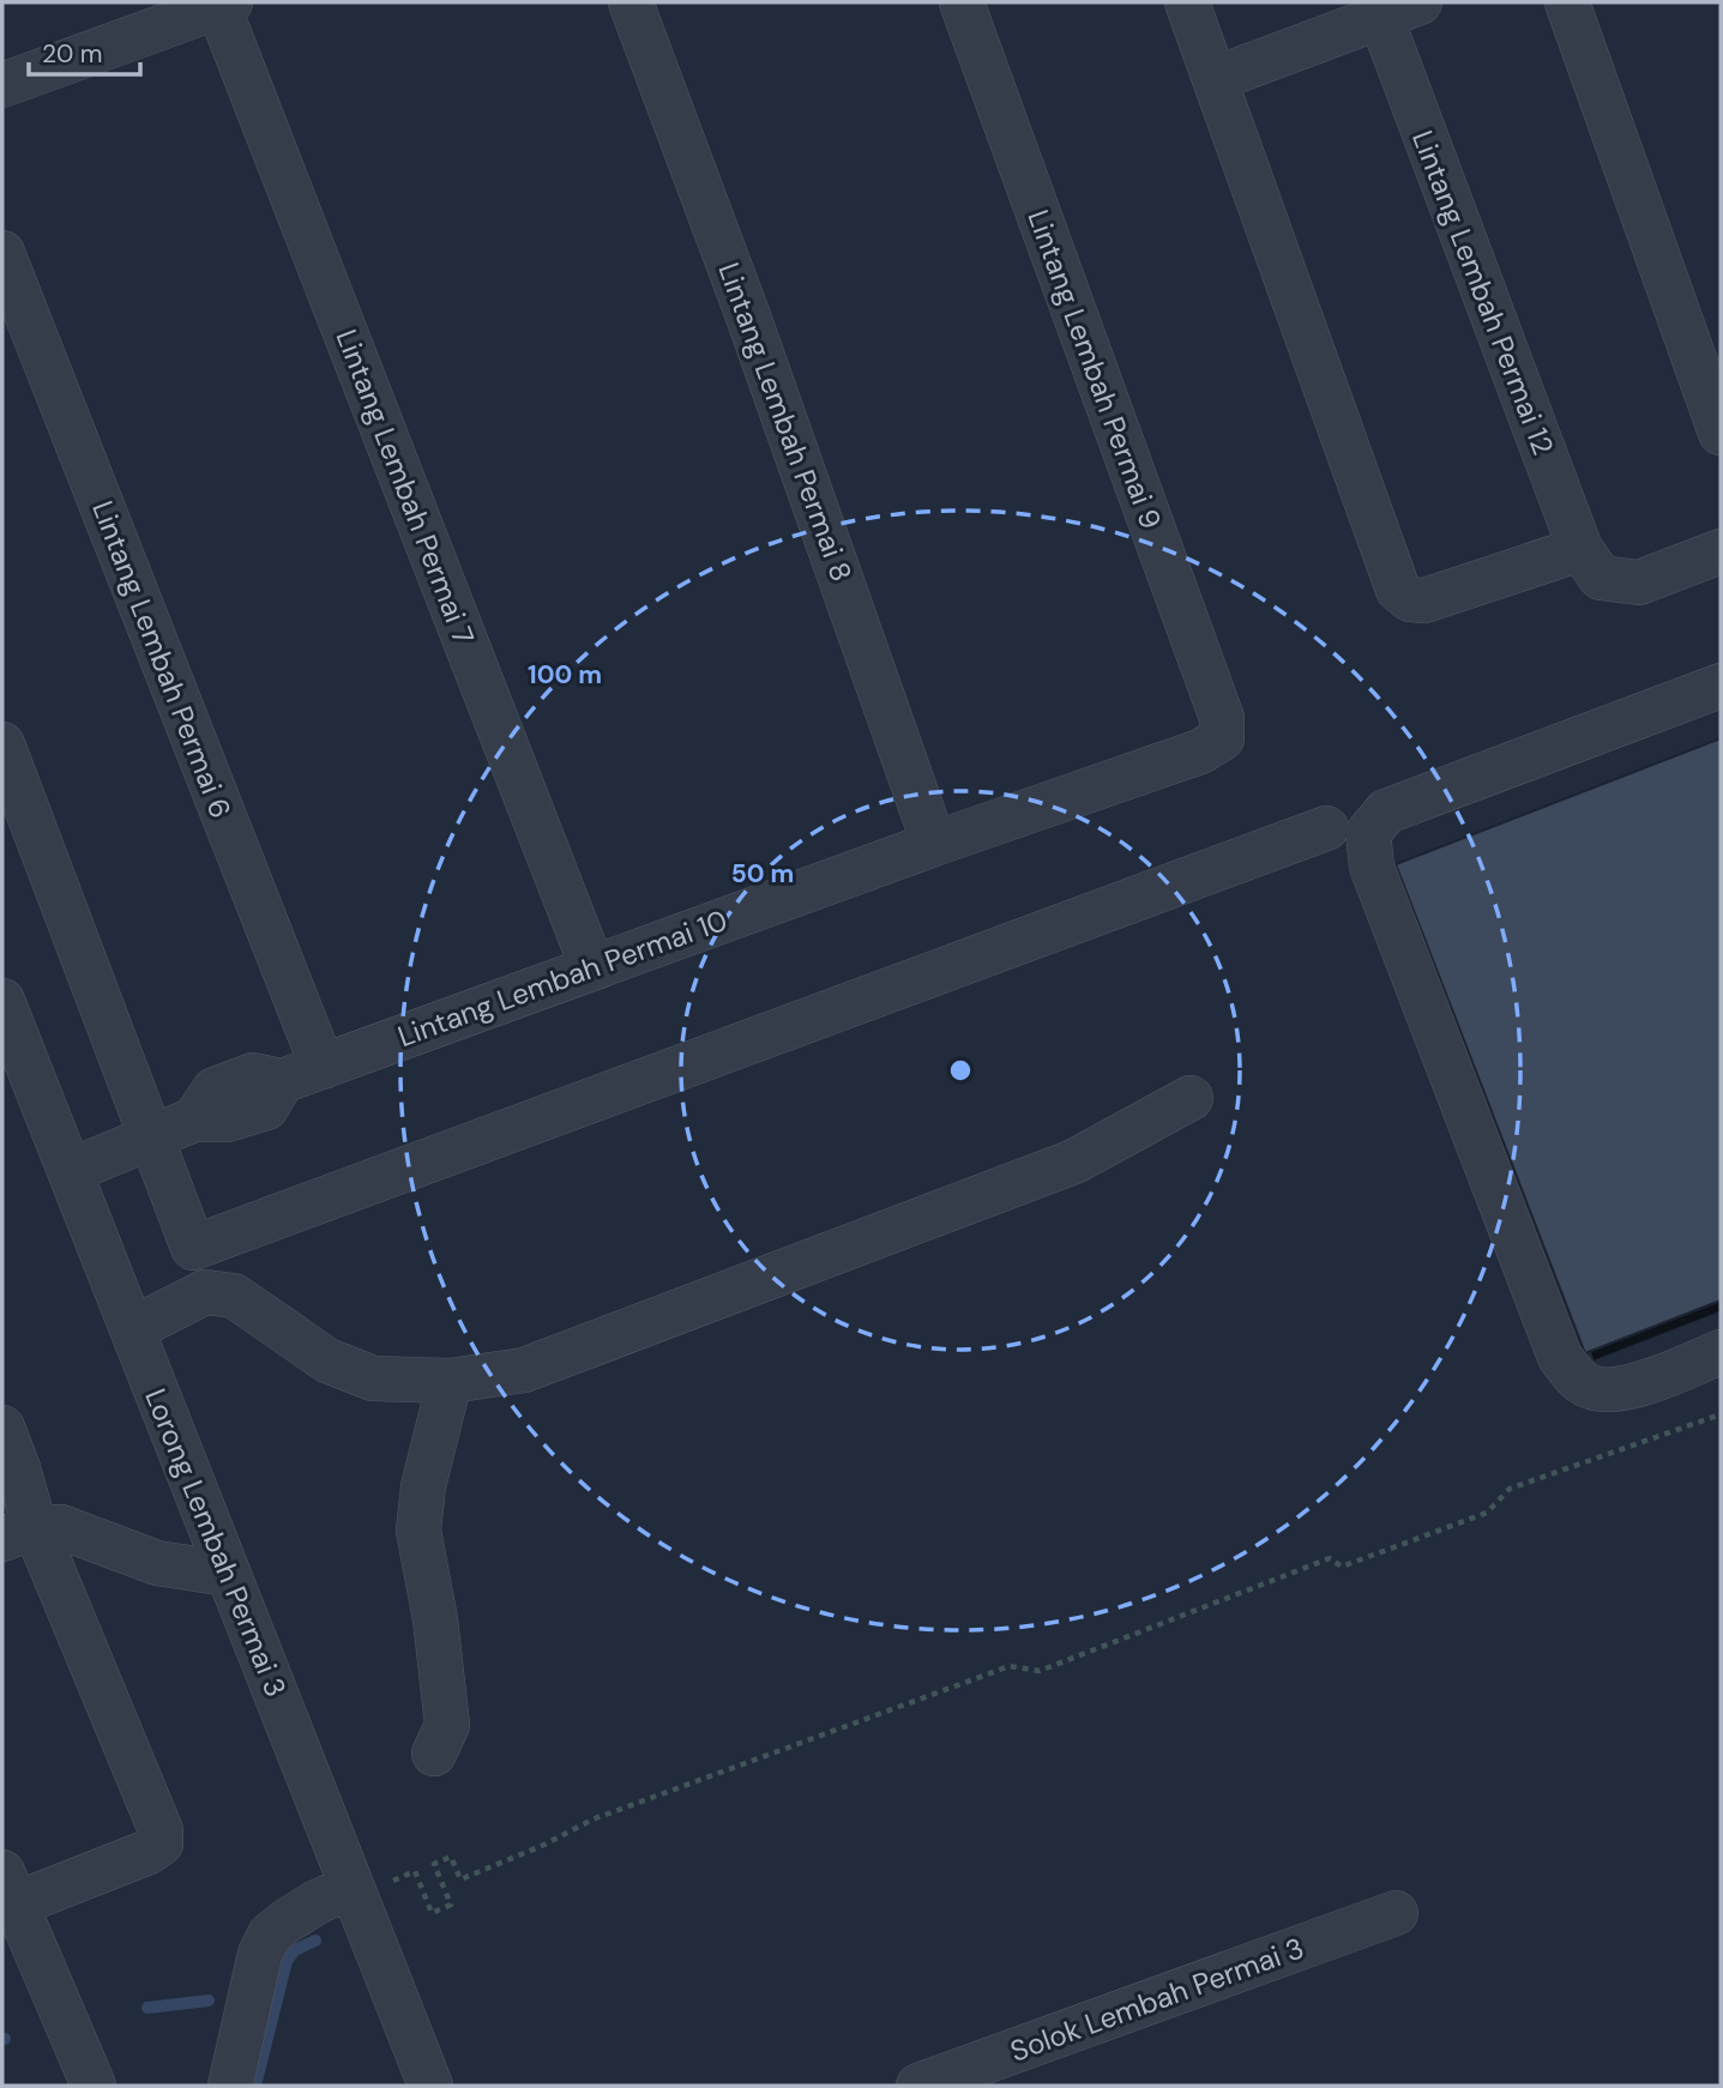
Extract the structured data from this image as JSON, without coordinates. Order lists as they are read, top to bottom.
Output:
{
  "streets": {
    "street": [
      "Lintang Lembah Permai 12",
      "Lintang Lembah Permai 9",
      "Lintang Lembah Permai 8",
      "Lintang Lembah Permai 7",
      "Lintang Lembah Permai 6",
      "Lintang Lembah Permai 10",
      "Lorong Lembah Permai 3",
      "Solok Lembah Permai 3"
    ]
  },
  "crossings": [
    ["Lintang Lembah Permai 9", "Lintang Lembah Permai 10"],
    ["Lintang Lembah Permai 8", "Lintang Lembah Permai 10"],
    ["Lintang Lembah Permai 7", "Lintang Lembah Permai 10"],
    ["Lintang Lembah Permai 6", "Lintang Lembah Permai 10"],
    ["Lintang Lembah Permai 10", "Lorong Lembah Permai 3"]
  ],
  "scale_bar": "20 m",
  "rings": ["100 m", "50 m"]
}
